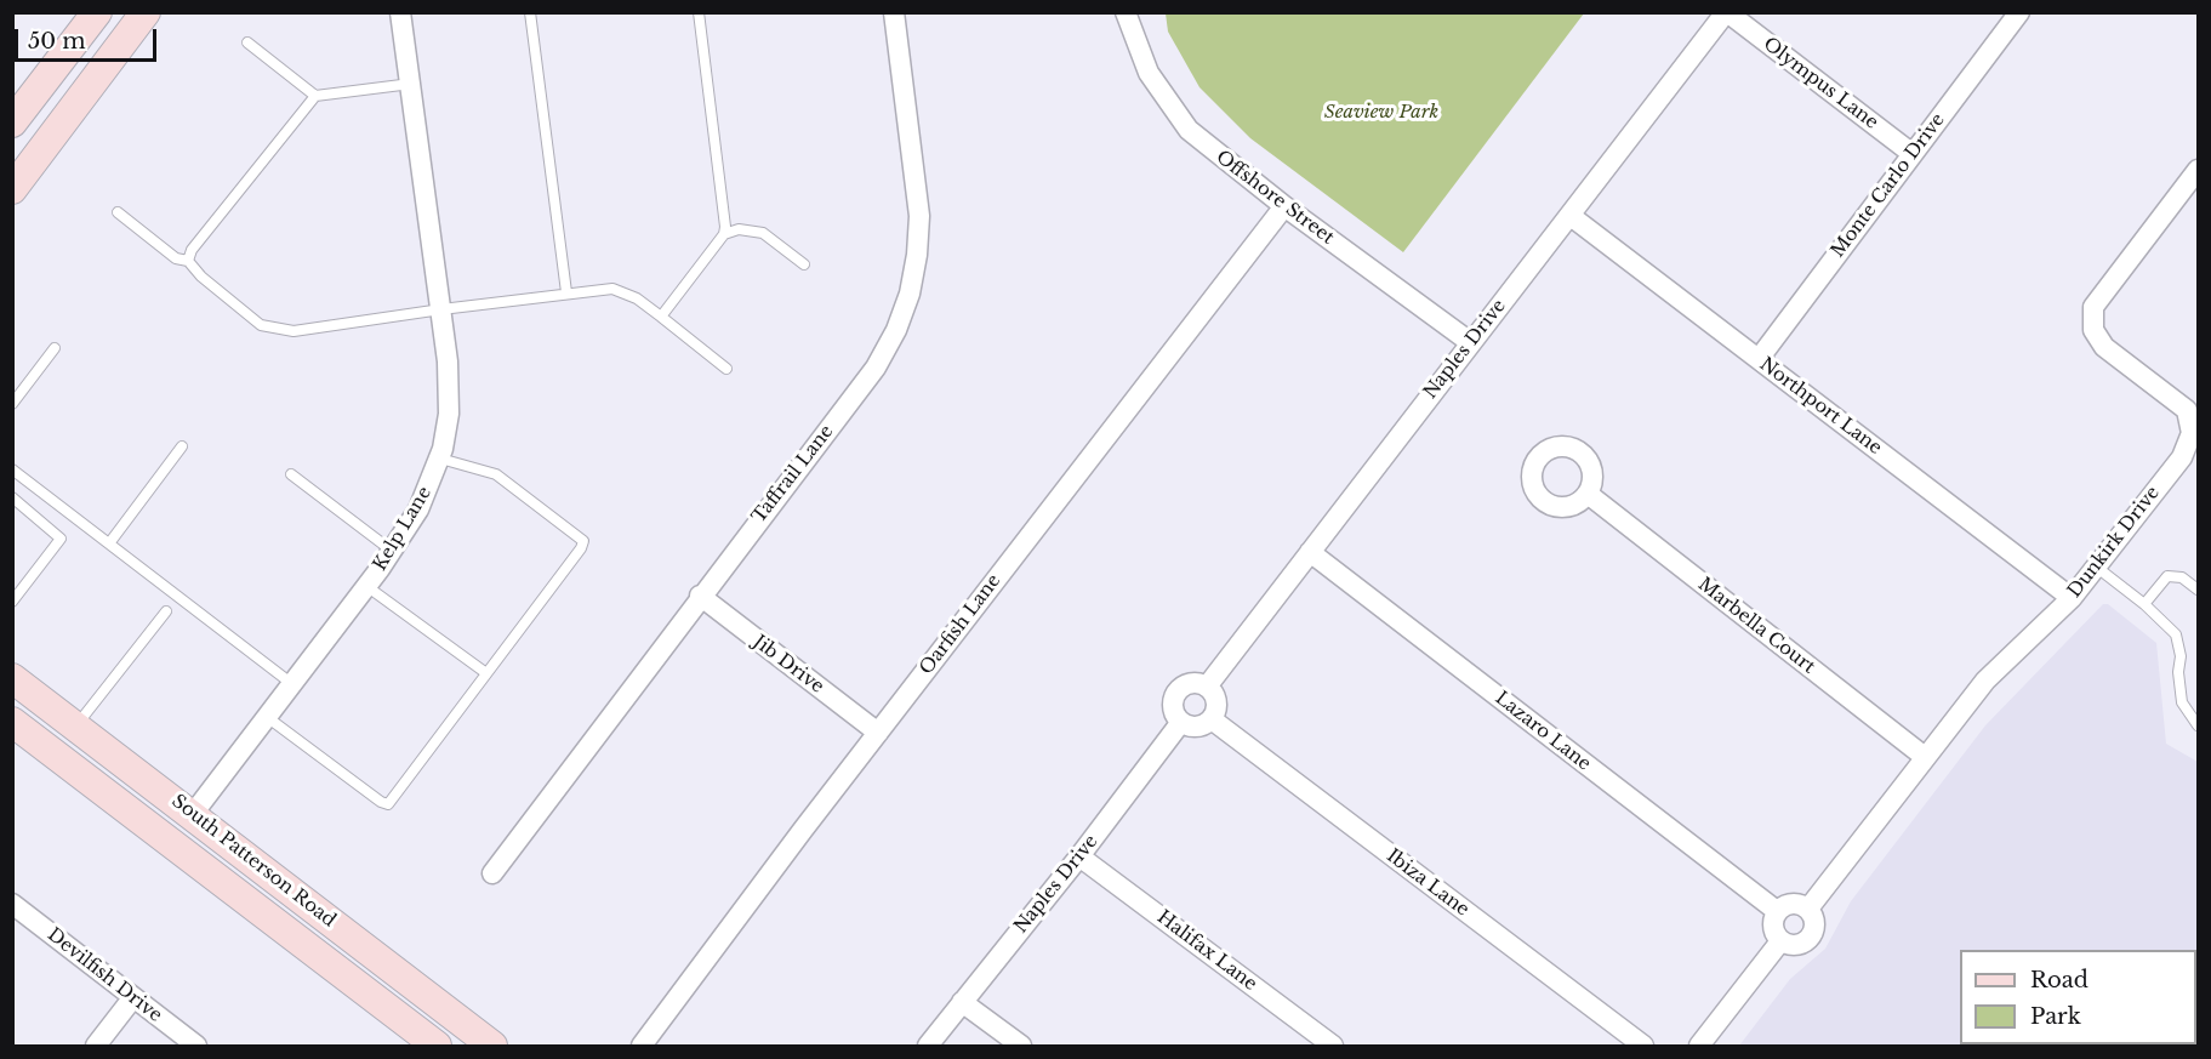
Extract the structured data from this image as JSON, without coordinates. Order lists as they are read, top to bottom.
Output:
{
  "streets": {
    "street": [
      "Olympus Lane",
      "Monte Carlo Drive",
      "Offshore Street",
      "Naples Drive",
      "Northport Lane",
      "Taffrail Lane",
      "Kelp Lane",
      "Dunkirk Drive",
      "Oarfish Lane",
      "Marbella Court",
      "Jib Drive",
      "Lazaro Lane",
      "South Patterson Road",
      "Ibiza Lane",
      "Halifax Lane",
      "Devilfish Drive"
    ]
  },
  "crossings": [
    ["Olympus Lane", "Monte Carlo Drive"],
    ["Olympus Lane", "Naples Drive"],
    ["Monte Carlo Drive", "Northport Lane"],
    ["Offshore Street", "Naples Drive"],
    ["Offshore Street", "Oarfish Lane"],
    ["Naples Drive", "Northport Lane"],
    ["Naples Drive", "Lazaro Lane"],
    ["Naples Drive", "Ibiza Lane"],
    ["Naples Drive", "Halifax Lane"],
    ["Northport Lane", "Dunkirk Drive"],
    ["Taffrail Lane", "Jib Drive"],
    ["Kelp Lane", "South Patterson Road"],
    ["Dunkirk Drive", "Marbella Court"],
    ["Dunkirk Drive", "Lazaro Lane"],
    ["Oarfish Lane", "Jib Drive"]
  ],
  "parks": ["Seaview Park"],
  "legend": ["Road", "Park"],
  "scale_bar": "50 m"
}
